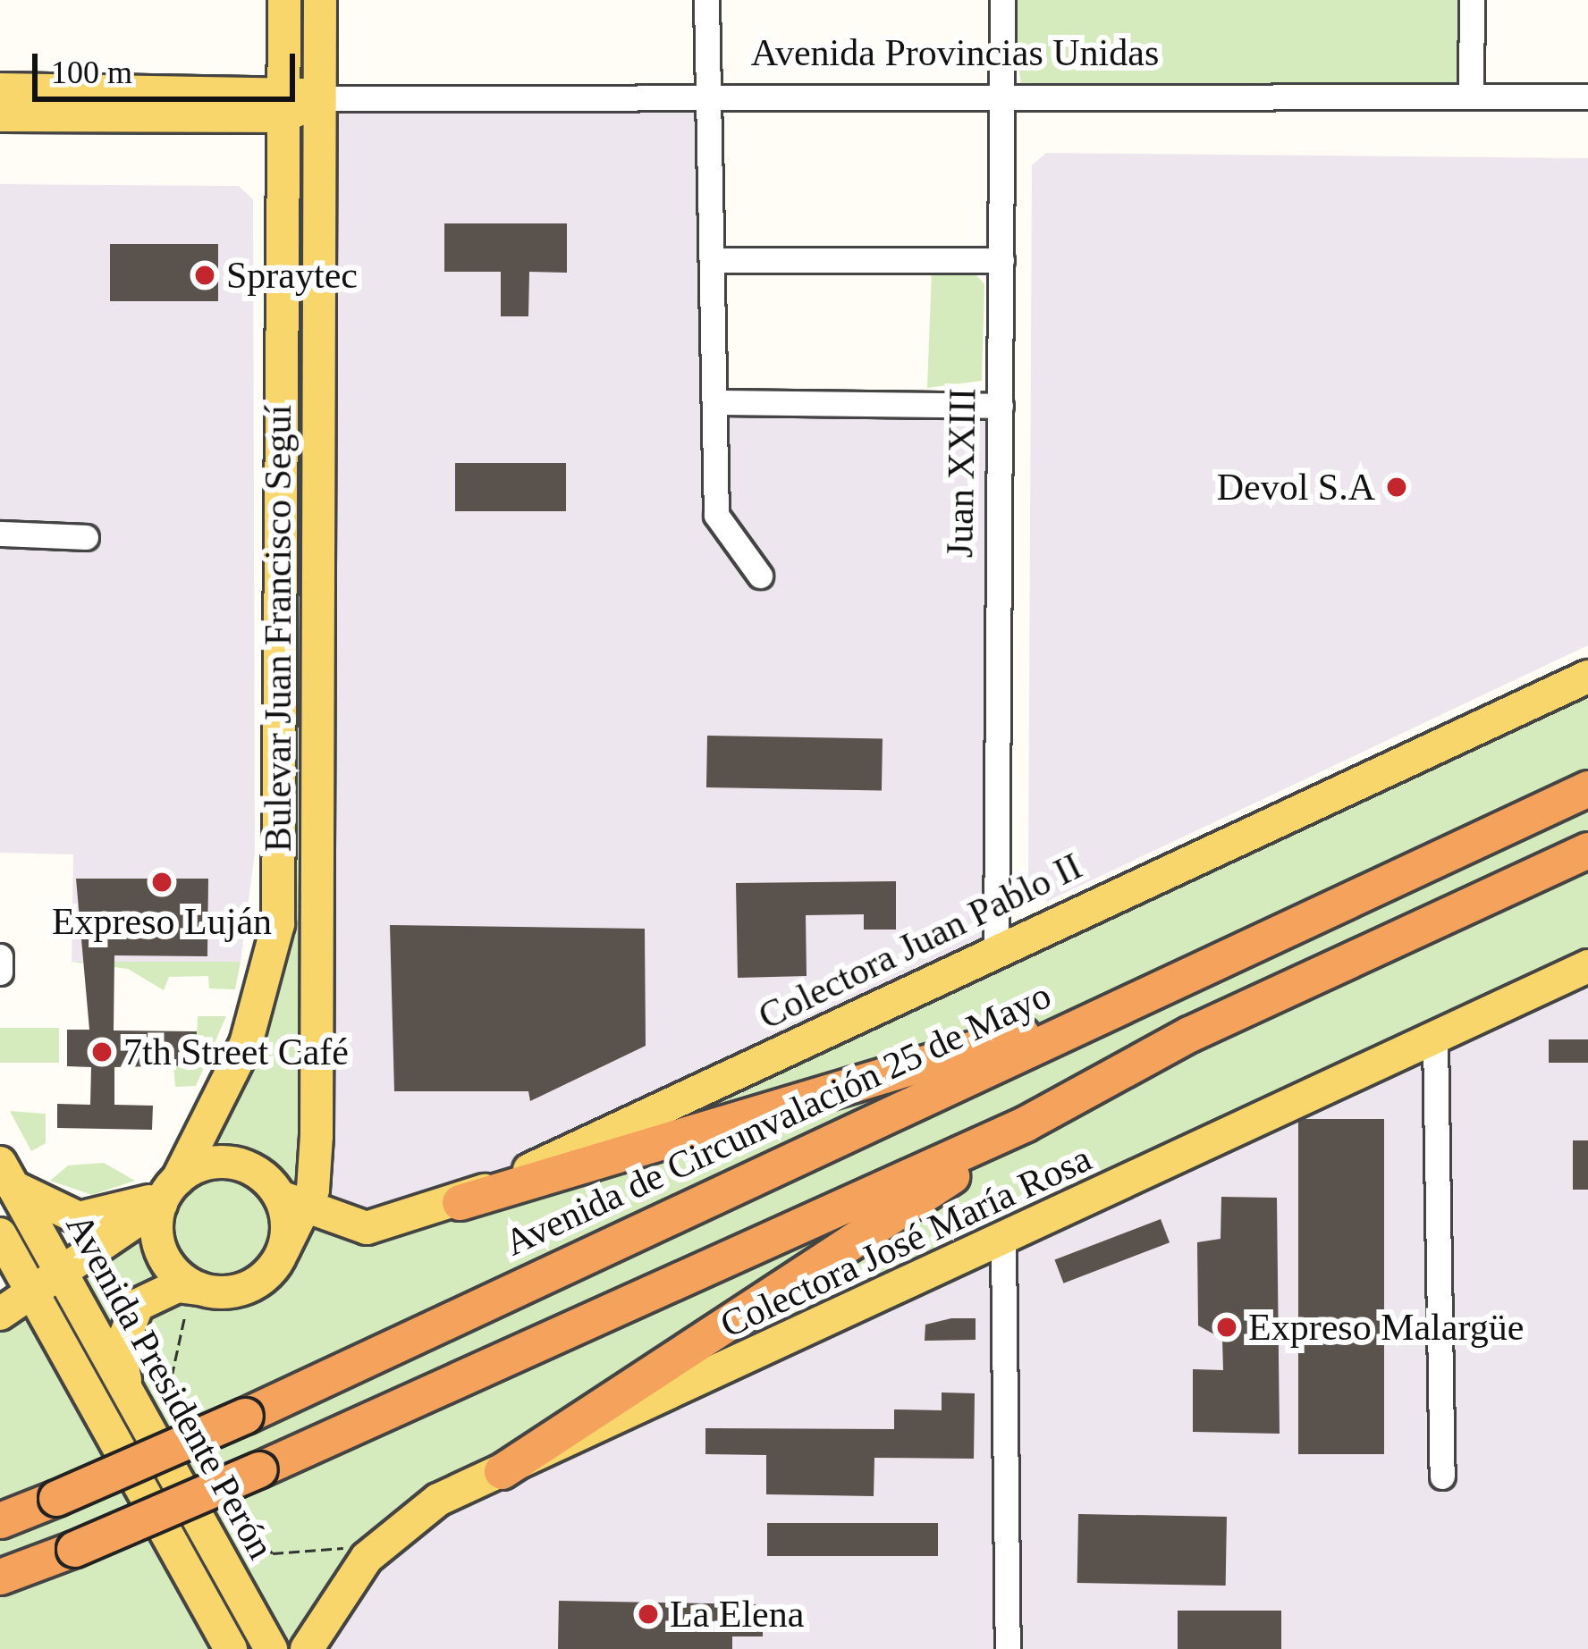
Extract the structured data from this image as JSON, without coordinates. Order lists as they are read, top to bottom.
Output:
{
  "streets": {
    "highway": ["Avenida de Circunvalación 25 de Mayo"],
    "main road": [
      "Avenida Provincias Unidas",
      "Bulevar Juan Francisco Seguí",
      "Colectora Juan Pablo II",
      "Colectora José María Rosa",
      "Avenida Presidente Perón"
    ],
    "street": ["Juan XXIII"]
  },
  "crossings": [
    ["Avenida Provincias Unidas", "Juan XXIII"],
    ["Avenida Provincias Unidas", "Bulevar Juan Francisco Seguí"],
    ["Juan XXIII", "Colectora Juan Pablo II"],
    ["Bulevar Juan Francisco Seguí", "Colectora Juan Pablo II"]
  ],
  "places": [
    "Spraytec",
    "Devol S.A",
    "Expreso Luján",
    "7th Street Café",
    "Expreso Malargüe",
    "La Elena"
  ],
  "scale_bar": "100 m"
}
